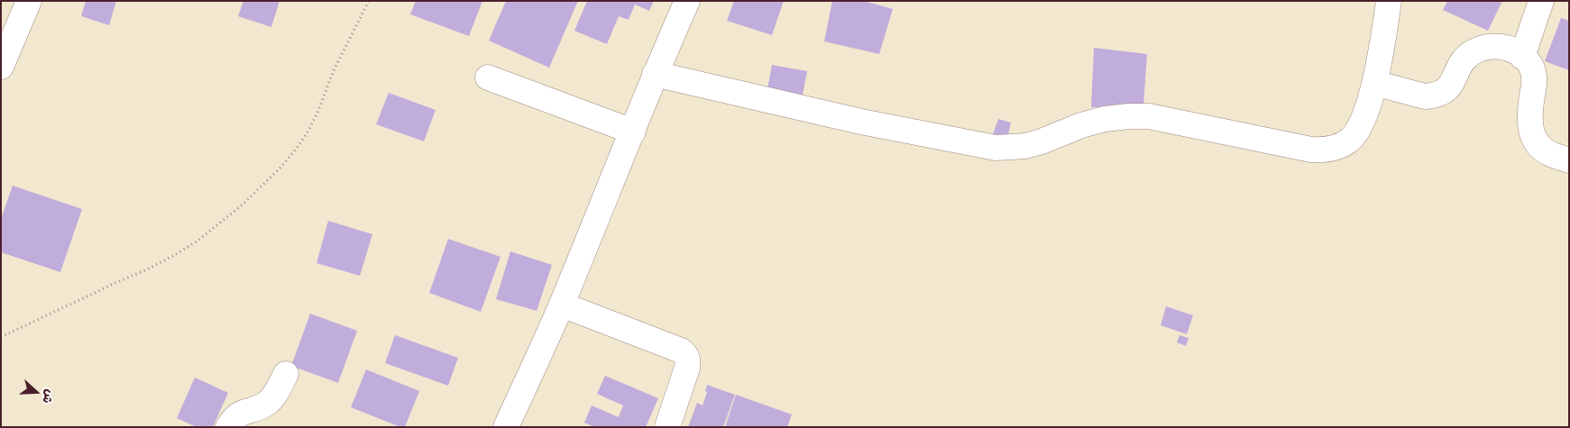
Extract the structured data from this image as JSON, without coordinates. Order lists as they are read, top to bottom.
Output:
{
  "north": "right"
}
